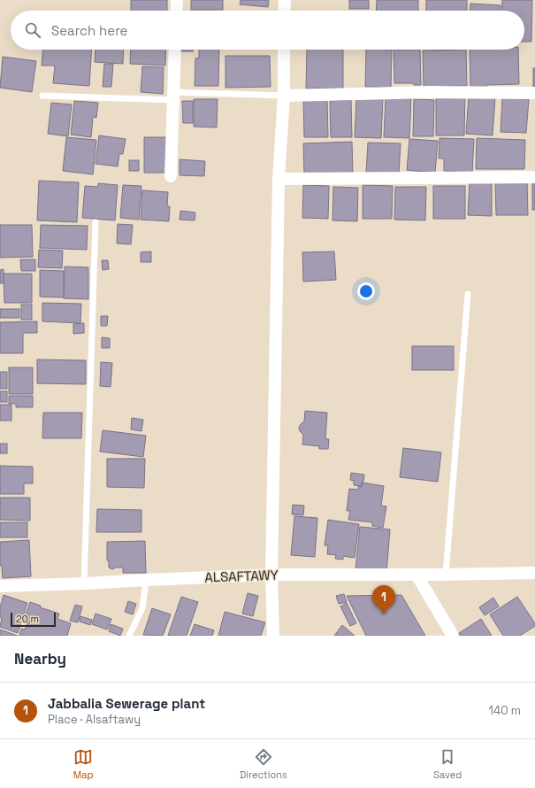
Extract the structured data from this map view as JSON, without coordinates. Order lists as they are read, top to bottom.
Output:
{
  "streets": {
    "street": ["ALSAFTAWY"]
  },
  "scale_bar": "20 m",
  "page": {
    "search": "Search here",
    "pins": "1",
    "scale": "20 m",
    "heading": "Nearby",
    "list": [
      {
        "mark": "1",
        "name": "Jabbalia Sewerage plant",
        "note": "Place · Alsaftawy",
        "value": "140 m"
      }
    ],
    "nav": ["Map", "Directions", "Saved"]
  }
}
